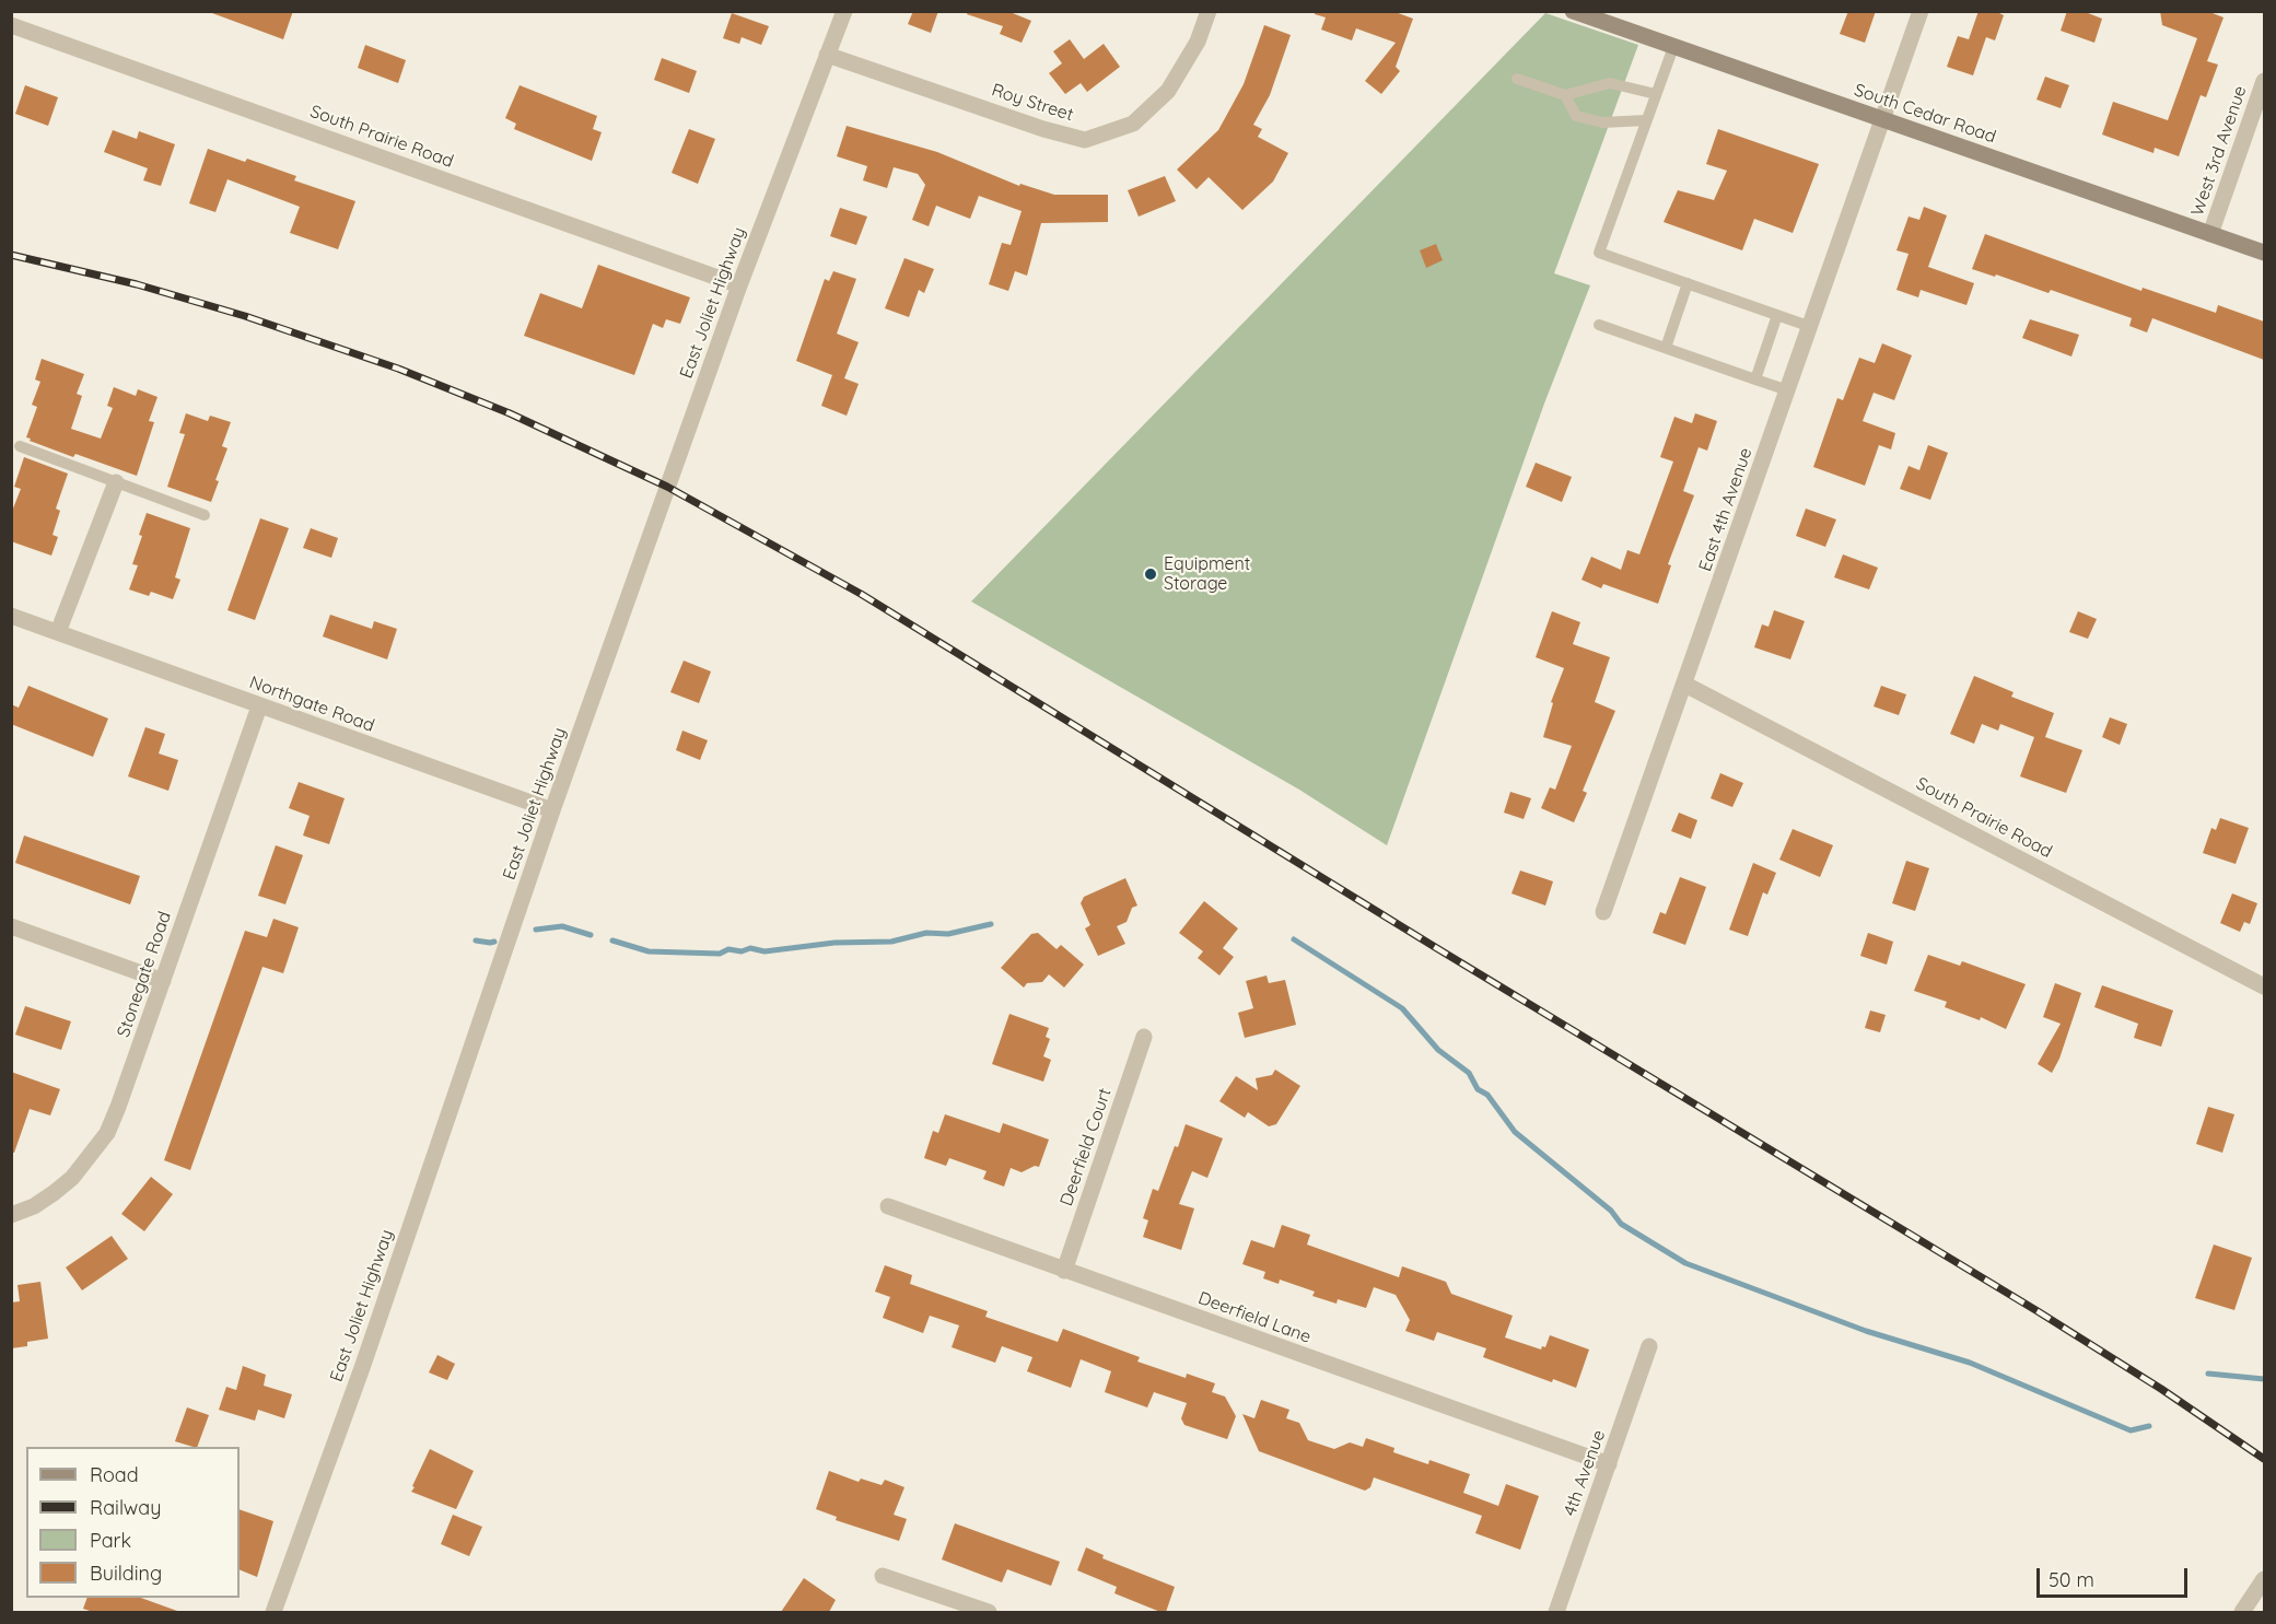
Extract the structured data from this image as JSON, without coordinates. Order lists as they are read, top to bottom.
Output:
{
  "streets": {
    "main road": ["South Cedar Road"],
    "street": [
      "Roy Street",
      "South Prairie Road",
      "West 3rd Avenue",
      "East Joliet Highway",
      "East 4th Avenue",
      "Northgate Road",
      "Stonegate Road",
      "Deerfield Court",
      "Deerfield Lane",
      "4th Avenue"
    ]
  },
  "crossings": [
    ["Roy Street", "East Joliet Highway"],
    ["South Cedar Road", "West 3rd Avenue"],
    ["South Cedar Road", "East 4th Avenue"],
    ["South Prairie Road", "East Joliet Highway"],
    ["South Prairie Road", "East 4th Avenue"],
    ["East Joliet Highway", "Northgate Road"],
    ["Northgate Road", "Stonegate Road"],
    ["Deerfield Court", "Deerfield Lane"],
    ["Deerfield Lane", "4th Avenue"]
  ],
  "places": ["Equipment Storage"],
  "legend": [
    "Road",
    "Railway",
    "Park",
    "Building"
  ],
  "scale_bar": "50 m"
}
